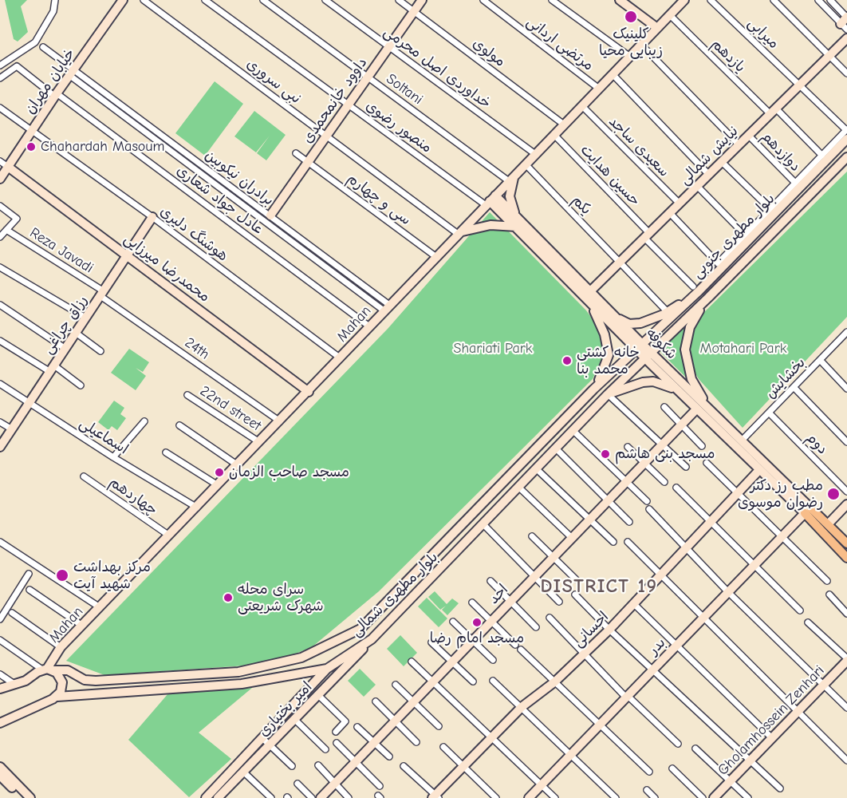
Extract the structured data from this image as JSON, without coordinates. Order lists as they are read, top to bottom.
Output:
{
  "streets": {
    "main road": [
      "خیابان مهران",
      "داوود خانمحمدی",
      "نیایش شمالی",
      "بلوار مطهری جنوبی",
      "محمدرضا میرزایی",
      "Mahan",
      "رزاق چراغی",
      "شکوفه",
      "بلوار مطهری شمالی",
      "احد",
      "احسانی",
      "بدر",
      "امیر بختیاری",
      "Gholamhossein Zenhari"
    ],
    "street": [
      "میرابی",
      "مرتضی اردانی",
      "مولوی",
      "یازدهم",
      "خداوردی اصل محرمی",
      "نبی سروری",
      "Soltani",
      "منصور رضوی",
      "سعیدی ساجد",
      "دوازدهم",
      "حسین هدایت",
      "برادران نیکوبین",
      "سی و چهارم",
      "عادل جواد شعاری",
      "یکم",
      "هوشنگ دلیری",
      "Reza Javadi",
      "24th",
      "بخشایش",
      "22nd street",
      "اسماعیلی",
      "دوم",
      "چهاردهم"
    ]
  },
  "crossings": [
    ["میرابی", "نیایش شمالی"],
    ["میرابی", "بلوار مطهری جنوبی"],
    ["مرتضی اردانی", "Mahan"],
    ["مولوی", "داوود خانمحمدی"],
    ["مولوی", "Mahan"],
    ["یازدهم", "نیایش شمالی"],
    ["یازدهم", "Mahan"],
    ["خداوردی اصل محرمی", "داوود خانمحمدی"],
    ["خداوردی اصل محرمی", "Mahan"],
    ["خیابان مهران", "برادران نیکوبین"],
    ["خیابان مهران", "عادل جواد شعاری"],
    ["خیابان مهران", "هوشنگ دلیری"],
    ["خیابان مهران", "محمدرضا میرزایی"],
    ["نبی سروری", "داوود خانمحمدی"],
    ["نبی سروری", "Mahan"],
    ["Soltani", "داوود خانمحمدی"],
    ["Soltani", "Mahan"],
    ["داوود خانمحمدی", "منصور رضوی"],
    ["داوود خانمحمدی", "برادران نیکوبین"],
    ["داوود خانمحمدی", "سی و چهارم"],
    ["منصور رضوی", "Mahan"],
    ["منصور رضوی", "شکوفه"],
    ["سعیدی ساجد", "نیایش شمالی"],
    ["سعیدی ساجد", "Mahan"],
    ["دوازدهم", "نیایش شمالی"],
    ["نیایش شمالی", "حسین هدایت"],
    ["نیایش شمالی", "یکم"],
    ["نیایش شمالی", "شکوفه"],
    ["حسین هدایت", "بلوار مطهری جنوبی"],
    ["حسین هدایت", "Mahan"],
    ["برادران نیکوبین", "Mahan"],
    ["سی و چهارم", "Mahan"],
    ["عادل جواد شعاری", "Mahan"],
    ["یکم", "Mahan"],
    ["هوشنگ دلیری", "Mahan"],
    ["هوشنگ دلیری", "رزاق چراغی"],
    ["بلوار مطهری جنوبی", "شکوفه"],
    ["بلوار مطهری جنوبی", "بلوار مطهری شمالی"],
    ["Reza Javadi", "رزاق چراغی"],
    ["Reza Javadi", "24th"],
    ["محمدرضا میرزایی", "Mahan"],
    ["محمدرضا میرزایی", "رزاق چراغی"],
    ["Mahan", "شکوفه"],
    ["Mahan", "24th"],
    ["Mahan", "22nd street"],
    ["Mahan", "اسماعیلی"],
    ["Mahan", "چهاردهم"],
    ["Mahan", "بلوار مطهری شمالی"],
    ["رزاق چراغی", "24th"],
    ["رزاق چراغی", "اسماعیلی"],
    ["شکوفه", "بخشایش"],
    ["شکوفه", "بلوار مطهری شمالی"],
    ["شکوفه", "احد"],
    ["شکوفه", "احسانی"],
    ["شکوفه", "بدر"],
    ["بخشایش", "دوم"],
    ["بلوار مطهری شمالی", "امیر بختیاری"]
  ],
  "districts": ["DISTRICT 19"],
  "parks": ["Shariati Park", "Motahari Park"],
  "places": [
    "کلینیک زیبایی محیا",
    "Chahardah Masoum",
    "خانه کشتی محمد بنا",
    "مسجد بنی هاشم",
    "مسجد صاحب الزمان",
    "مطب رز دکتر رضوان موسوی",
    "مرکز بهداشت شهید آیت",
    "سرای محله شهرک شریعتی",
    "مسجد امام رضا"
  ]
}
